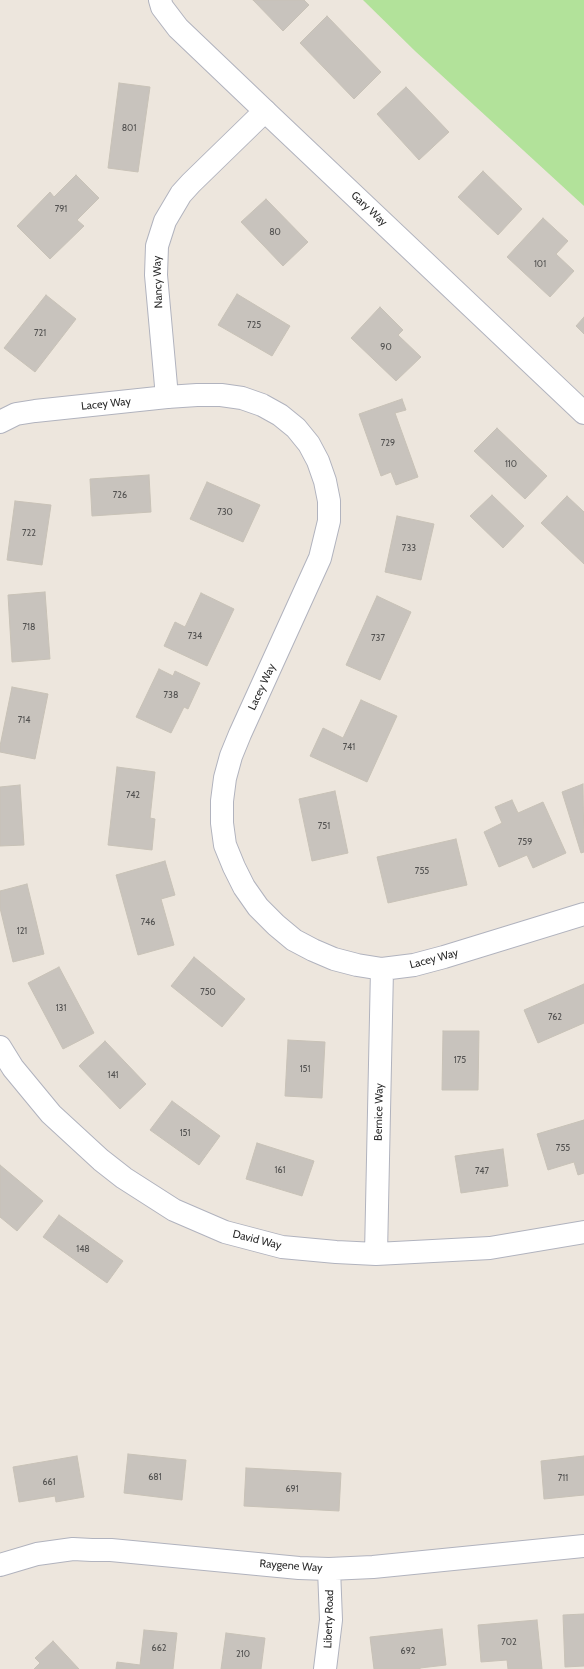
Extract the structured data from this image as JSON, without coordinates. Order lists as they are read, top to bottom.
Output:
{
  "streets": {
    "street": [
      "Gary Way",
      "Nancy Way",
      "Lacey Way",
      "Bernice Way",
      "David Way",
      "Raygene Way",
      "Liberty Road"
    ]
  },
  "crossings": [
    ["Gary Way", "Nancy Way"],
    ["Nancy Way", "Lacey Way"],
    ["Lacey Way", "Bernice Way"],
    ["Bernice Way", "David Way"],
    ["Raygene Way", "Liberty Road"]
  ],
  "house_numbers": [
    "801",
    "791",
    "80",
    "101",
    "725",
    "721",
    "90",
    "729",
    "110",
    "726",
    "730",
    "722",
    "733",
    "718",
    "734",
    "737",
    "738",
    "714",
    "741",
    "742",
    "751",
    "759",
    "755",
    "746",
    "121",
    "750",
    "131",
    "762",
    "175",
    "151",
    "141",
    "151",
    "755",
    "161",
    "747",
    "148",
    "681",
    "711",
    "661",
    "691",
    "702",
    "662",
    "692",
    "210"
  ]
}
